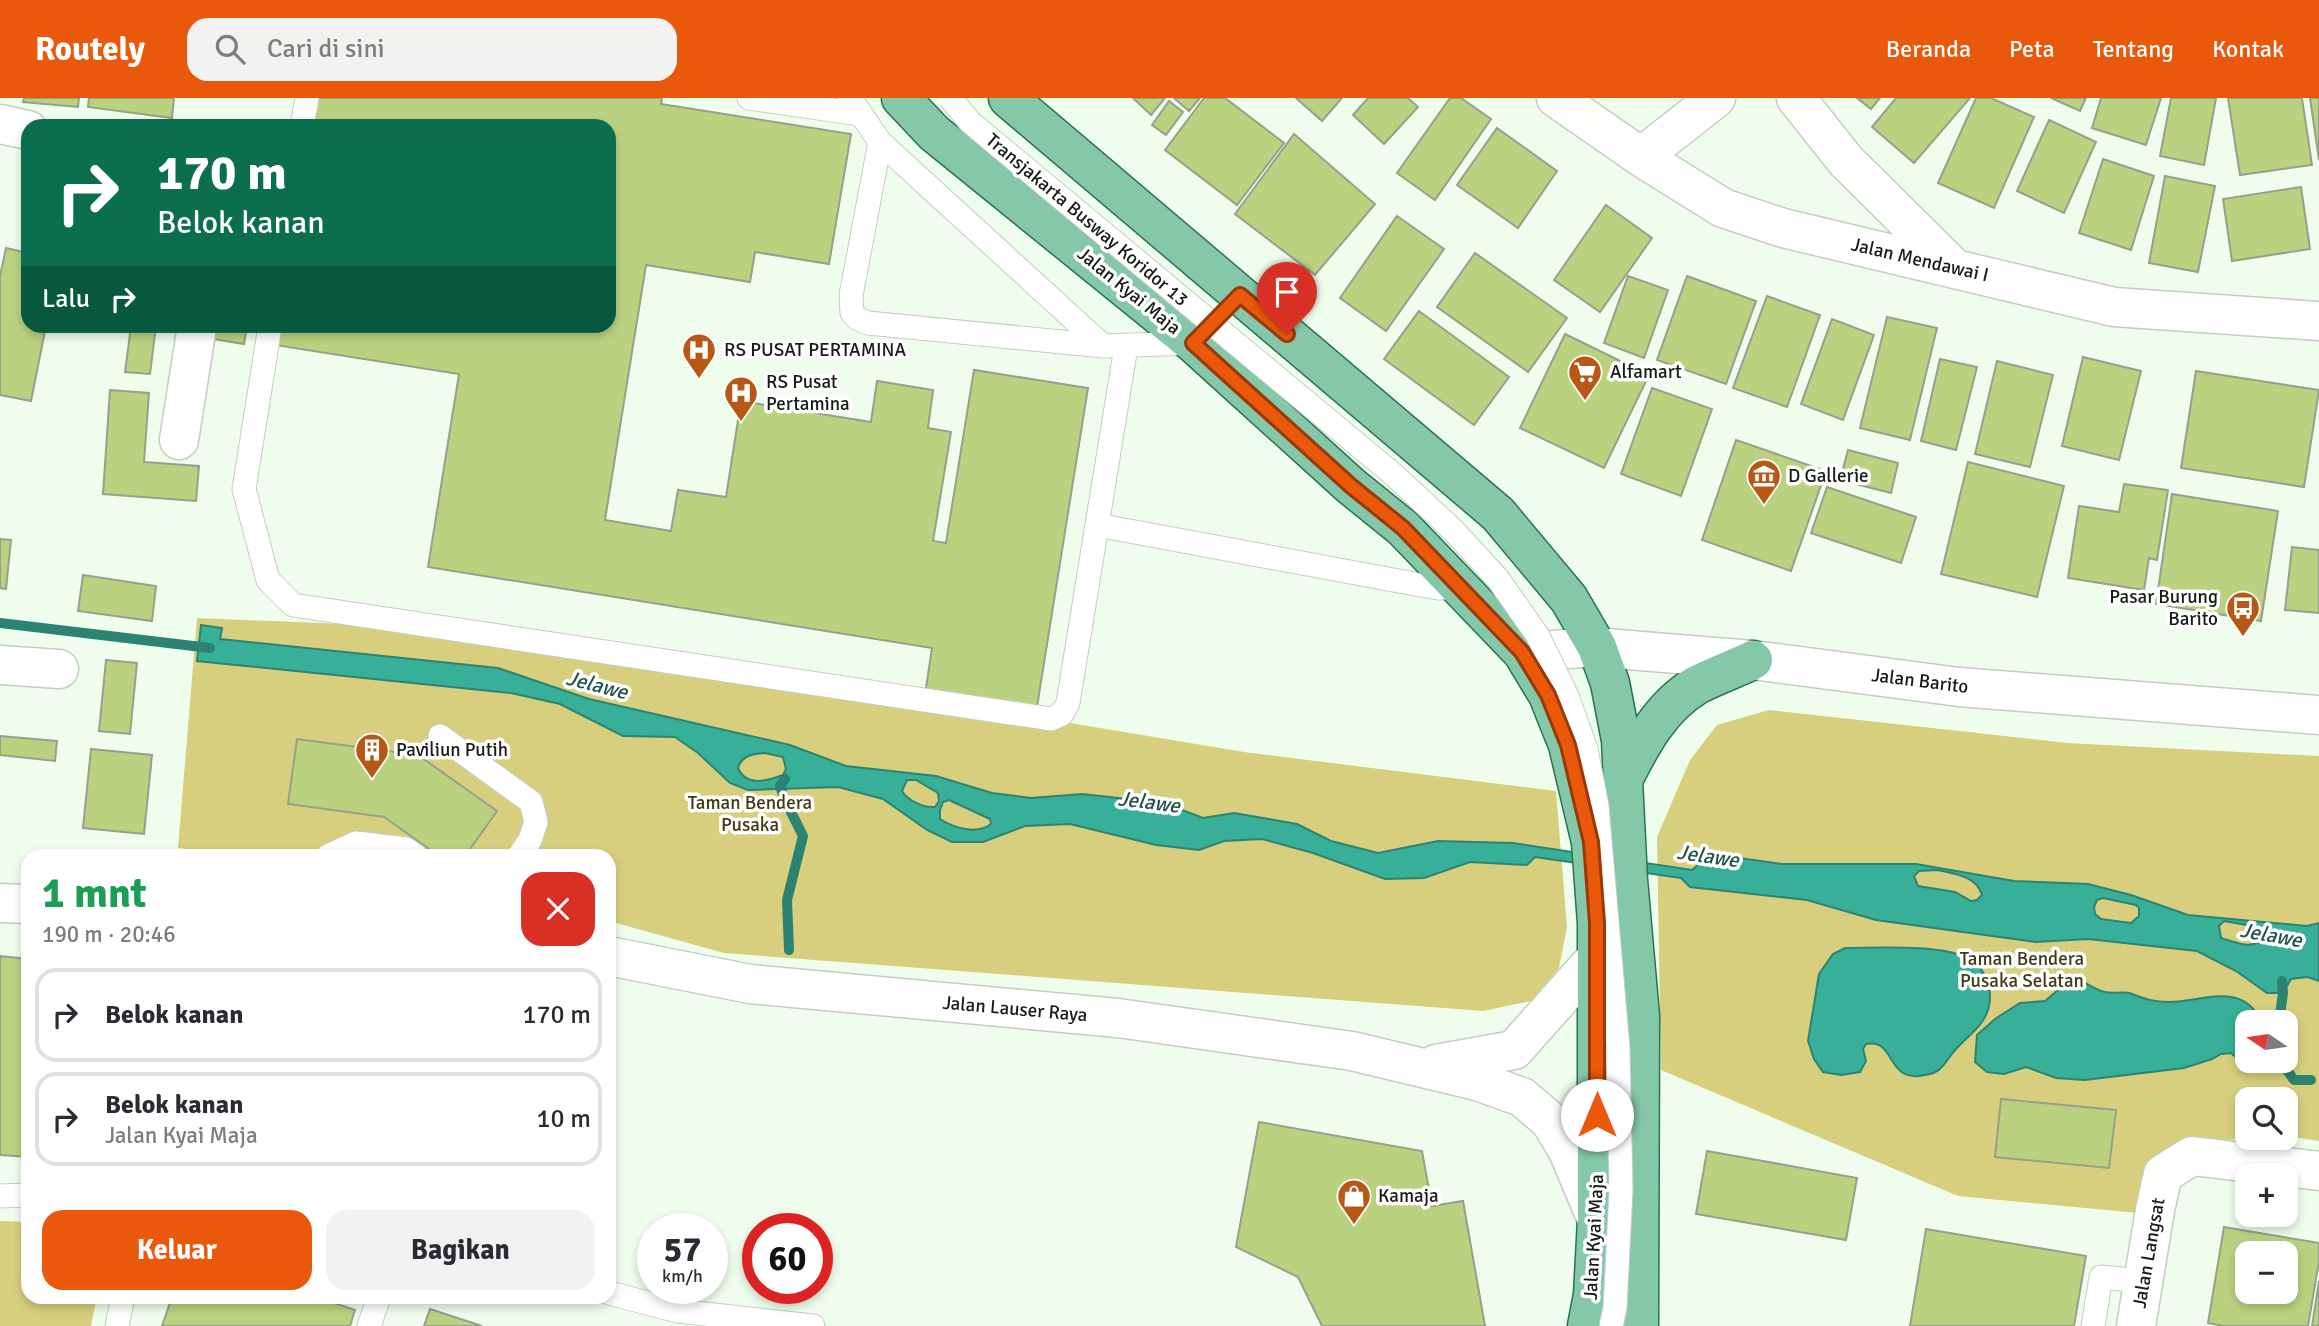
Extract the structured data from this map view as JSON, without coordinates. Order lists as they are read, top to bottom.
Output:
{
  "streets": {
    "main road": ["Jalan Kyai Maja"],
    "street": [
      "Jalan Mendawai I",
      "Jalan Barito",
      "Jalan Lauser Raya",
      "Jalan Langsat"
    ],
    "lane": ["Transjakarta Busway Koridor 13"]
  },
  "crossings": [
    ["Jalan Kyai Maja", "Jalan Barito"],
    ["Jalan Kyai Maja", "Jalan Lauser Raya"]
  ],
  "water": ["Jelawe"],
  "parks": ["Taman Bendera Pusaka", "Taman Bendera Pusaka Selatan"],
  "places": {
    "hospital": ["RS PUSAT PERTAMINA", "RS Pusat Pertamina"],
    "supermarket": ["Alfamart"],
    "museum": ["D Gallerie"],
    "bus stop": ["Pasar Burung Barito"],
    "building": ["Paviliun Putih"],
    "shop": ["Kamaja"]
  },
  "north": "left",
  "page": {
    "header": "Routely",
    "search": "Cari di sini",
    "nav": [
      "Beranda",
      "Peta",
      "Tentang",
      "Kontak"
    ],
    "turn": ["170 m", "Belok kanan"],
    "then": "Lalu",
    "heading": ["1 mnt", "190 m · 20:46"],
    "list": [
      {
        "name": "Belok kanan",
        "value": "170 m"
      },
      {
        "name": "Belok kanan",
        "note": "Jalan Kyai Maja",
        "value": "10 m"
      }
    ],
    "map_buttons": ["+", "−"],
    "buttons": ["Keluar", "Bagikan"],
    "speed": "57 km/h",
    "limit": "60"
  }
}
